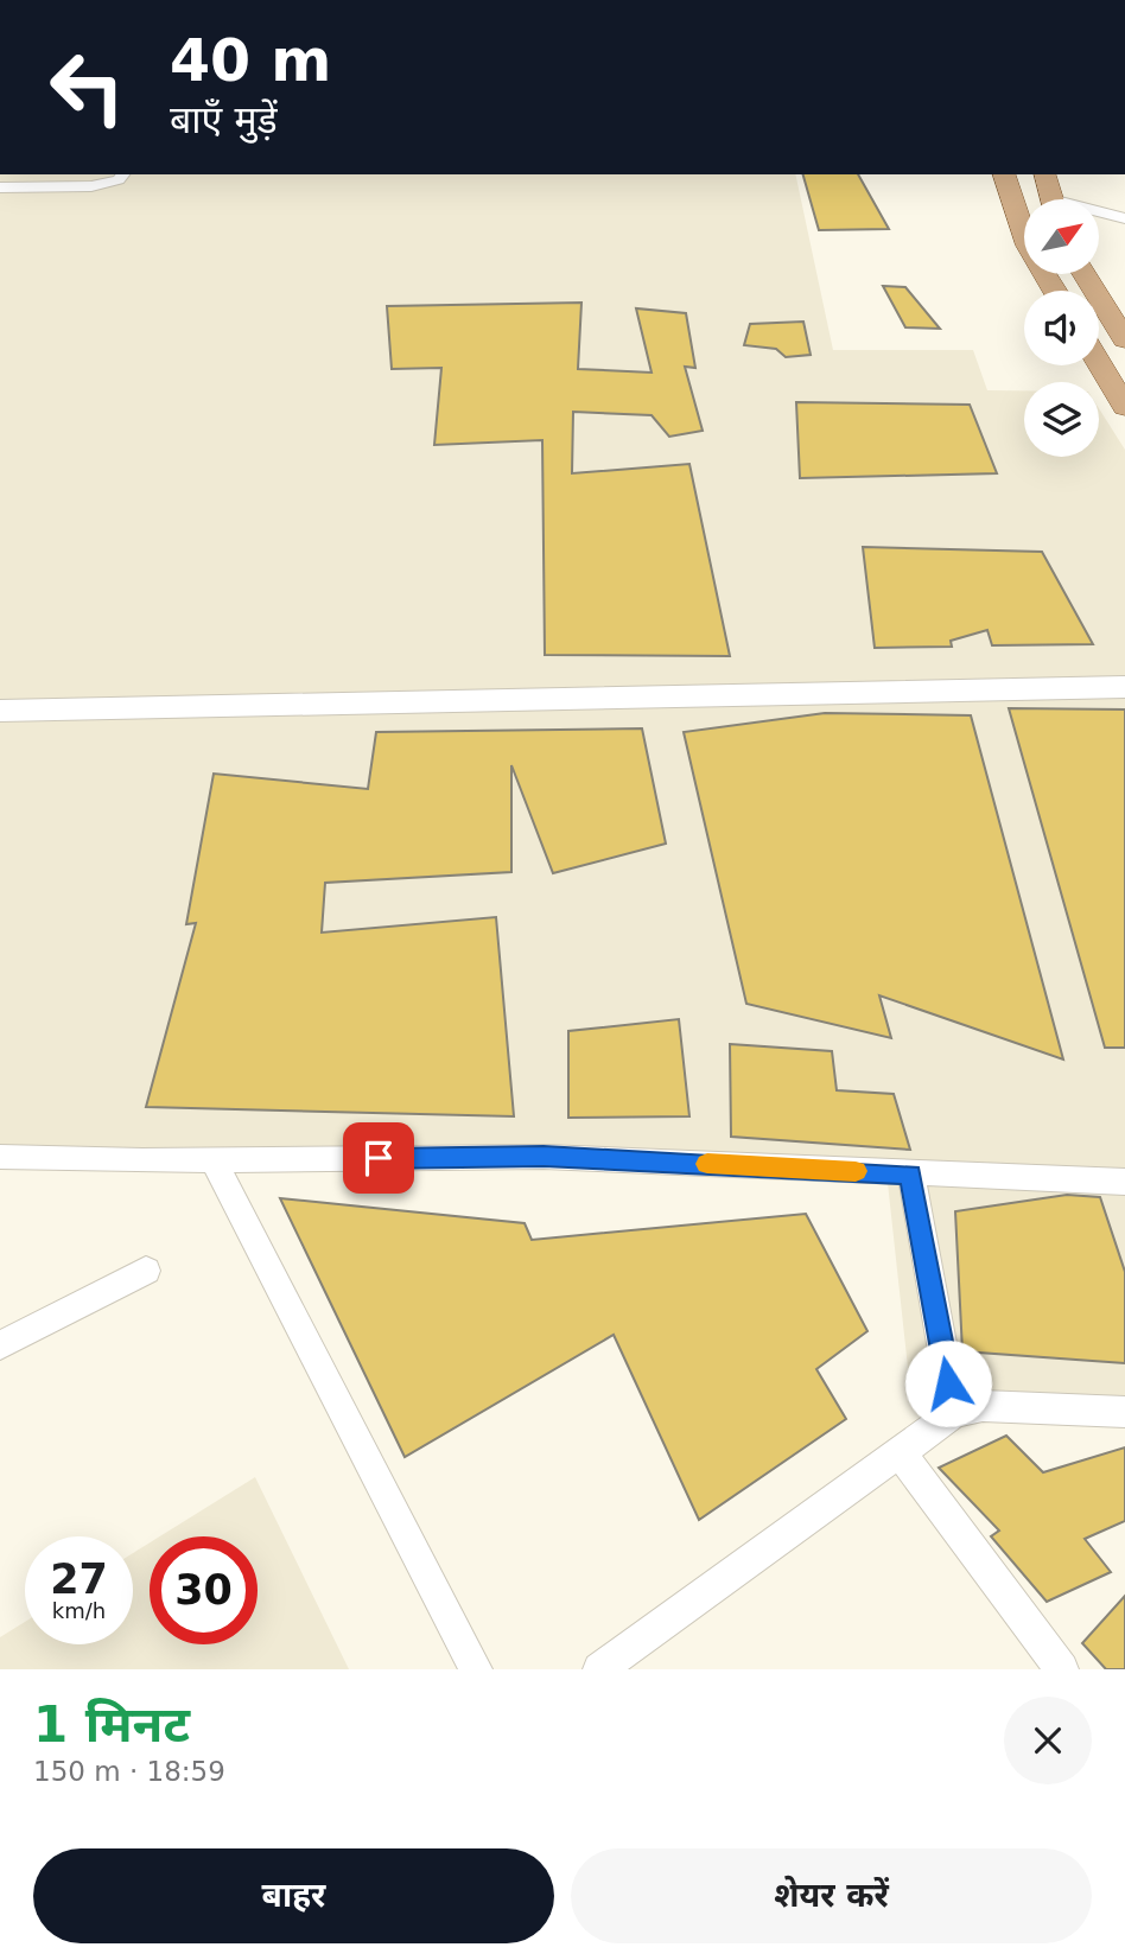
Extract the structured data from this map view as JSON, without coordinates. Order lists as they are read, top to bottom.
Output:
{
  "north": "top right",
  "page": {
    "turn": ["40 m", "बाएँ मुड़ें"],
    "speed": "27 km/h",
    "limit": "30",
    "heading": ["1 मिनट", "150 m · 18:59"],
    "buttons": ["बाहर", "शेयर करें"]
  }
}
